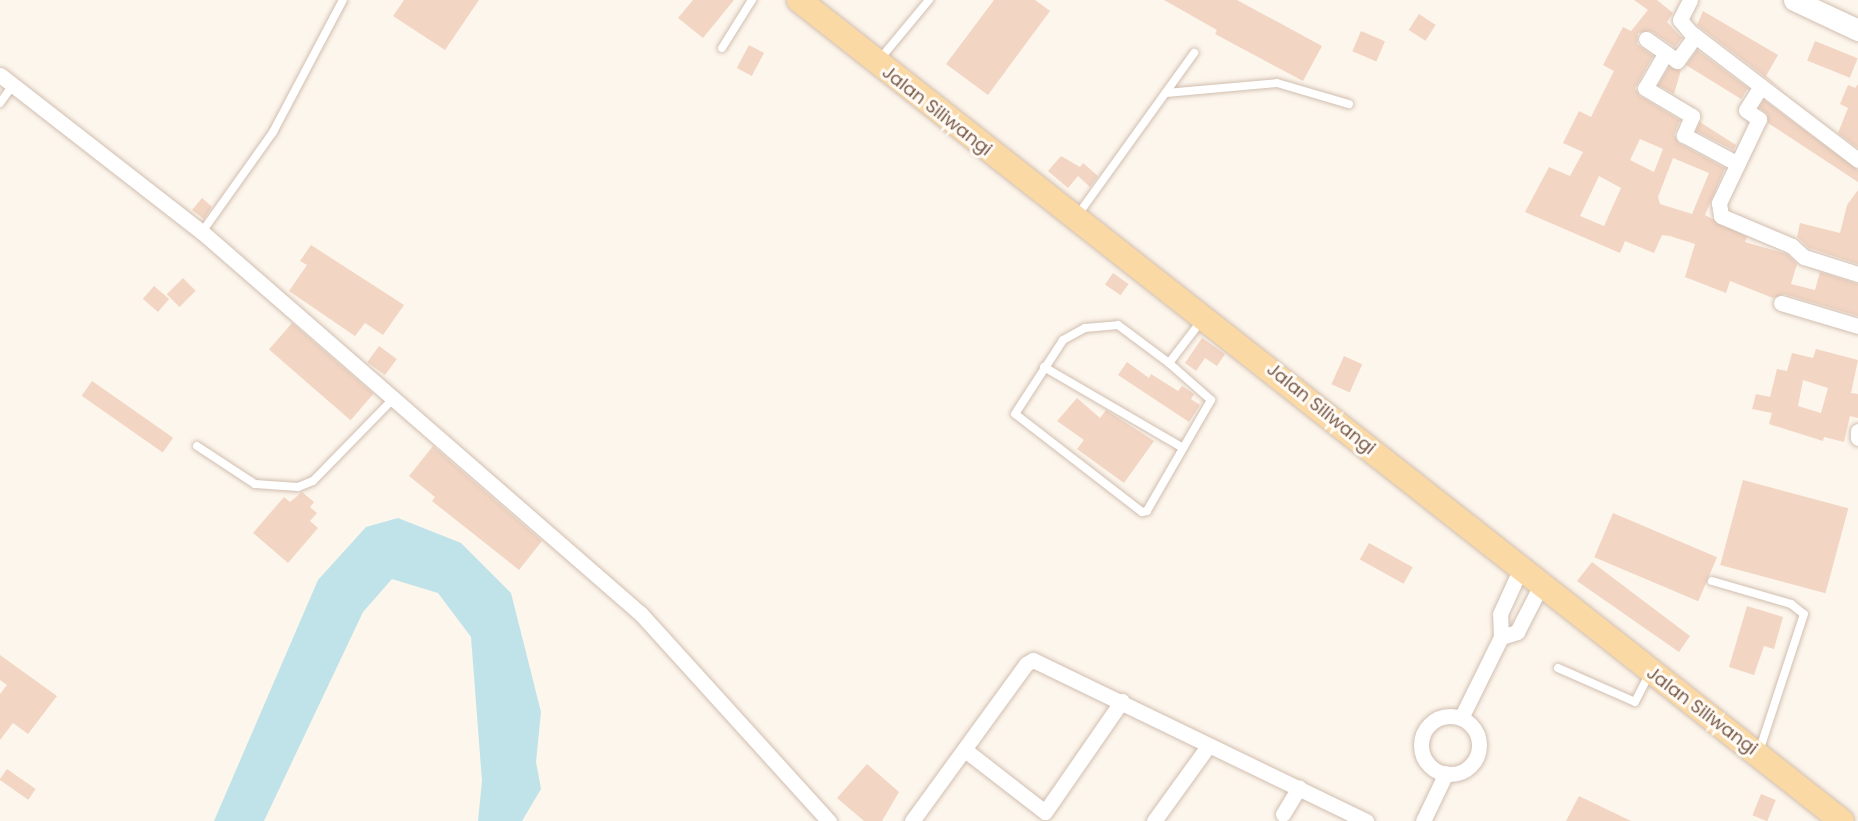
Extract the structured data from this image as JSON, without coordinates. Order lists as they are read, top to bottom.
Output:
{
  "streets": {
    "main road": ["Jalan Siliwangi"]
  }
}
